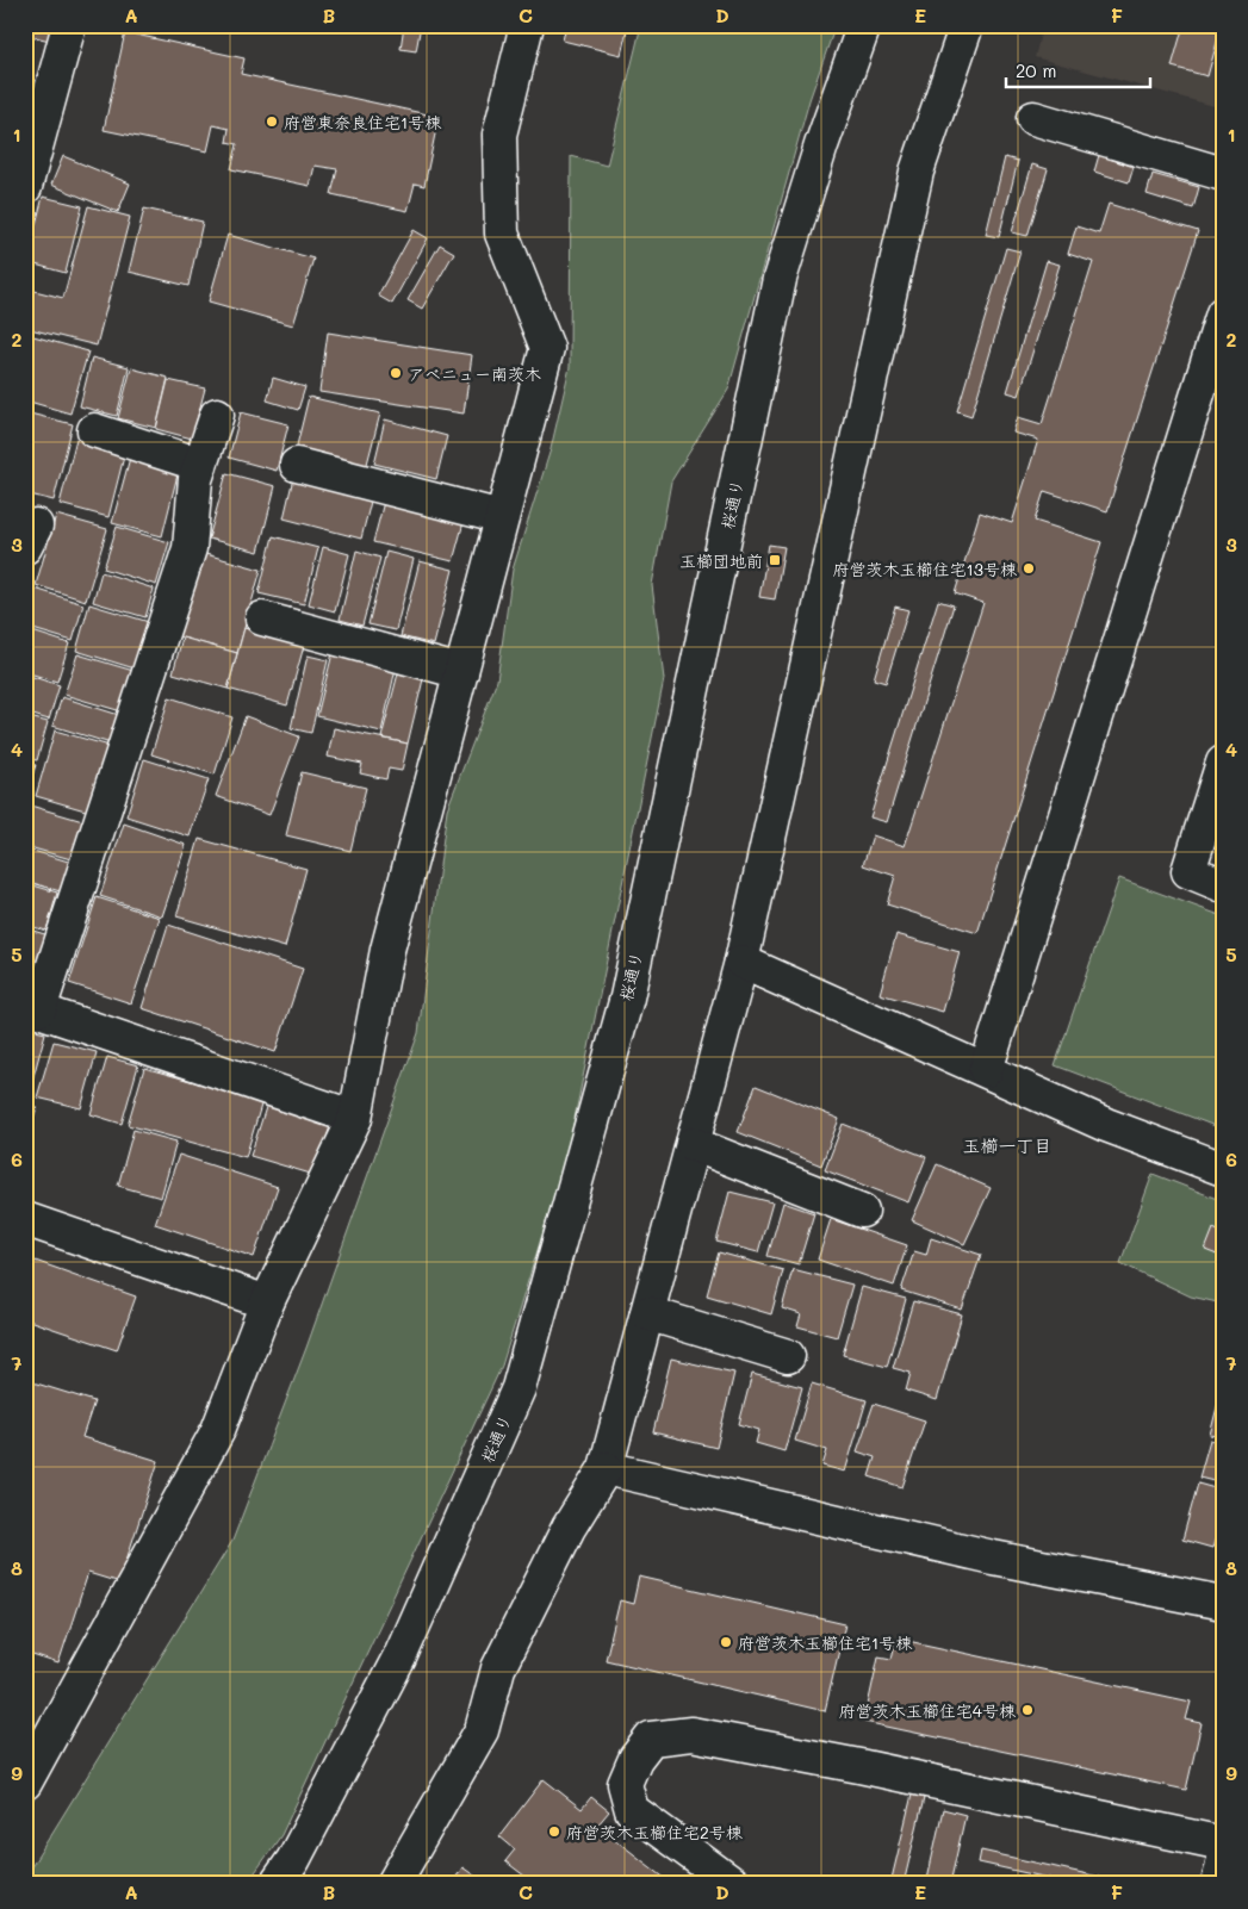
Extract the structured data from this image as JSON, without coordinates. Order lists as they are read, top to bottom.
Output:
{
  "streets": {
    "street": ["桜通り"]
  },
  "districts": ["玉櫛一丁目"],
  "places": {
    "other": [
      "府営東奈良住宅1号棟",
      "アベニュー南茨木",
      "府営茨木玉櫛住宅13号棟",
      "府営茨木玉櫛住宅1号棟",
      "府営茨木玉櫛住宅4号棟",
      "府営茨木玉櫛住宅2号棟"
    ],
    "transit": ["玉櫛団地前"]
  },
  "scale_bar": "20 m",
  "grid": {
    "columns": [
      "A",
      "B",
      "C",
      "D",
      "E",
      "F"
    ],
    "rows": [
      "1",
      "2",
      "3",
      "4",
      "5",
      "6",
      "7",
      "8",
      "9"
    ]
  }
}
